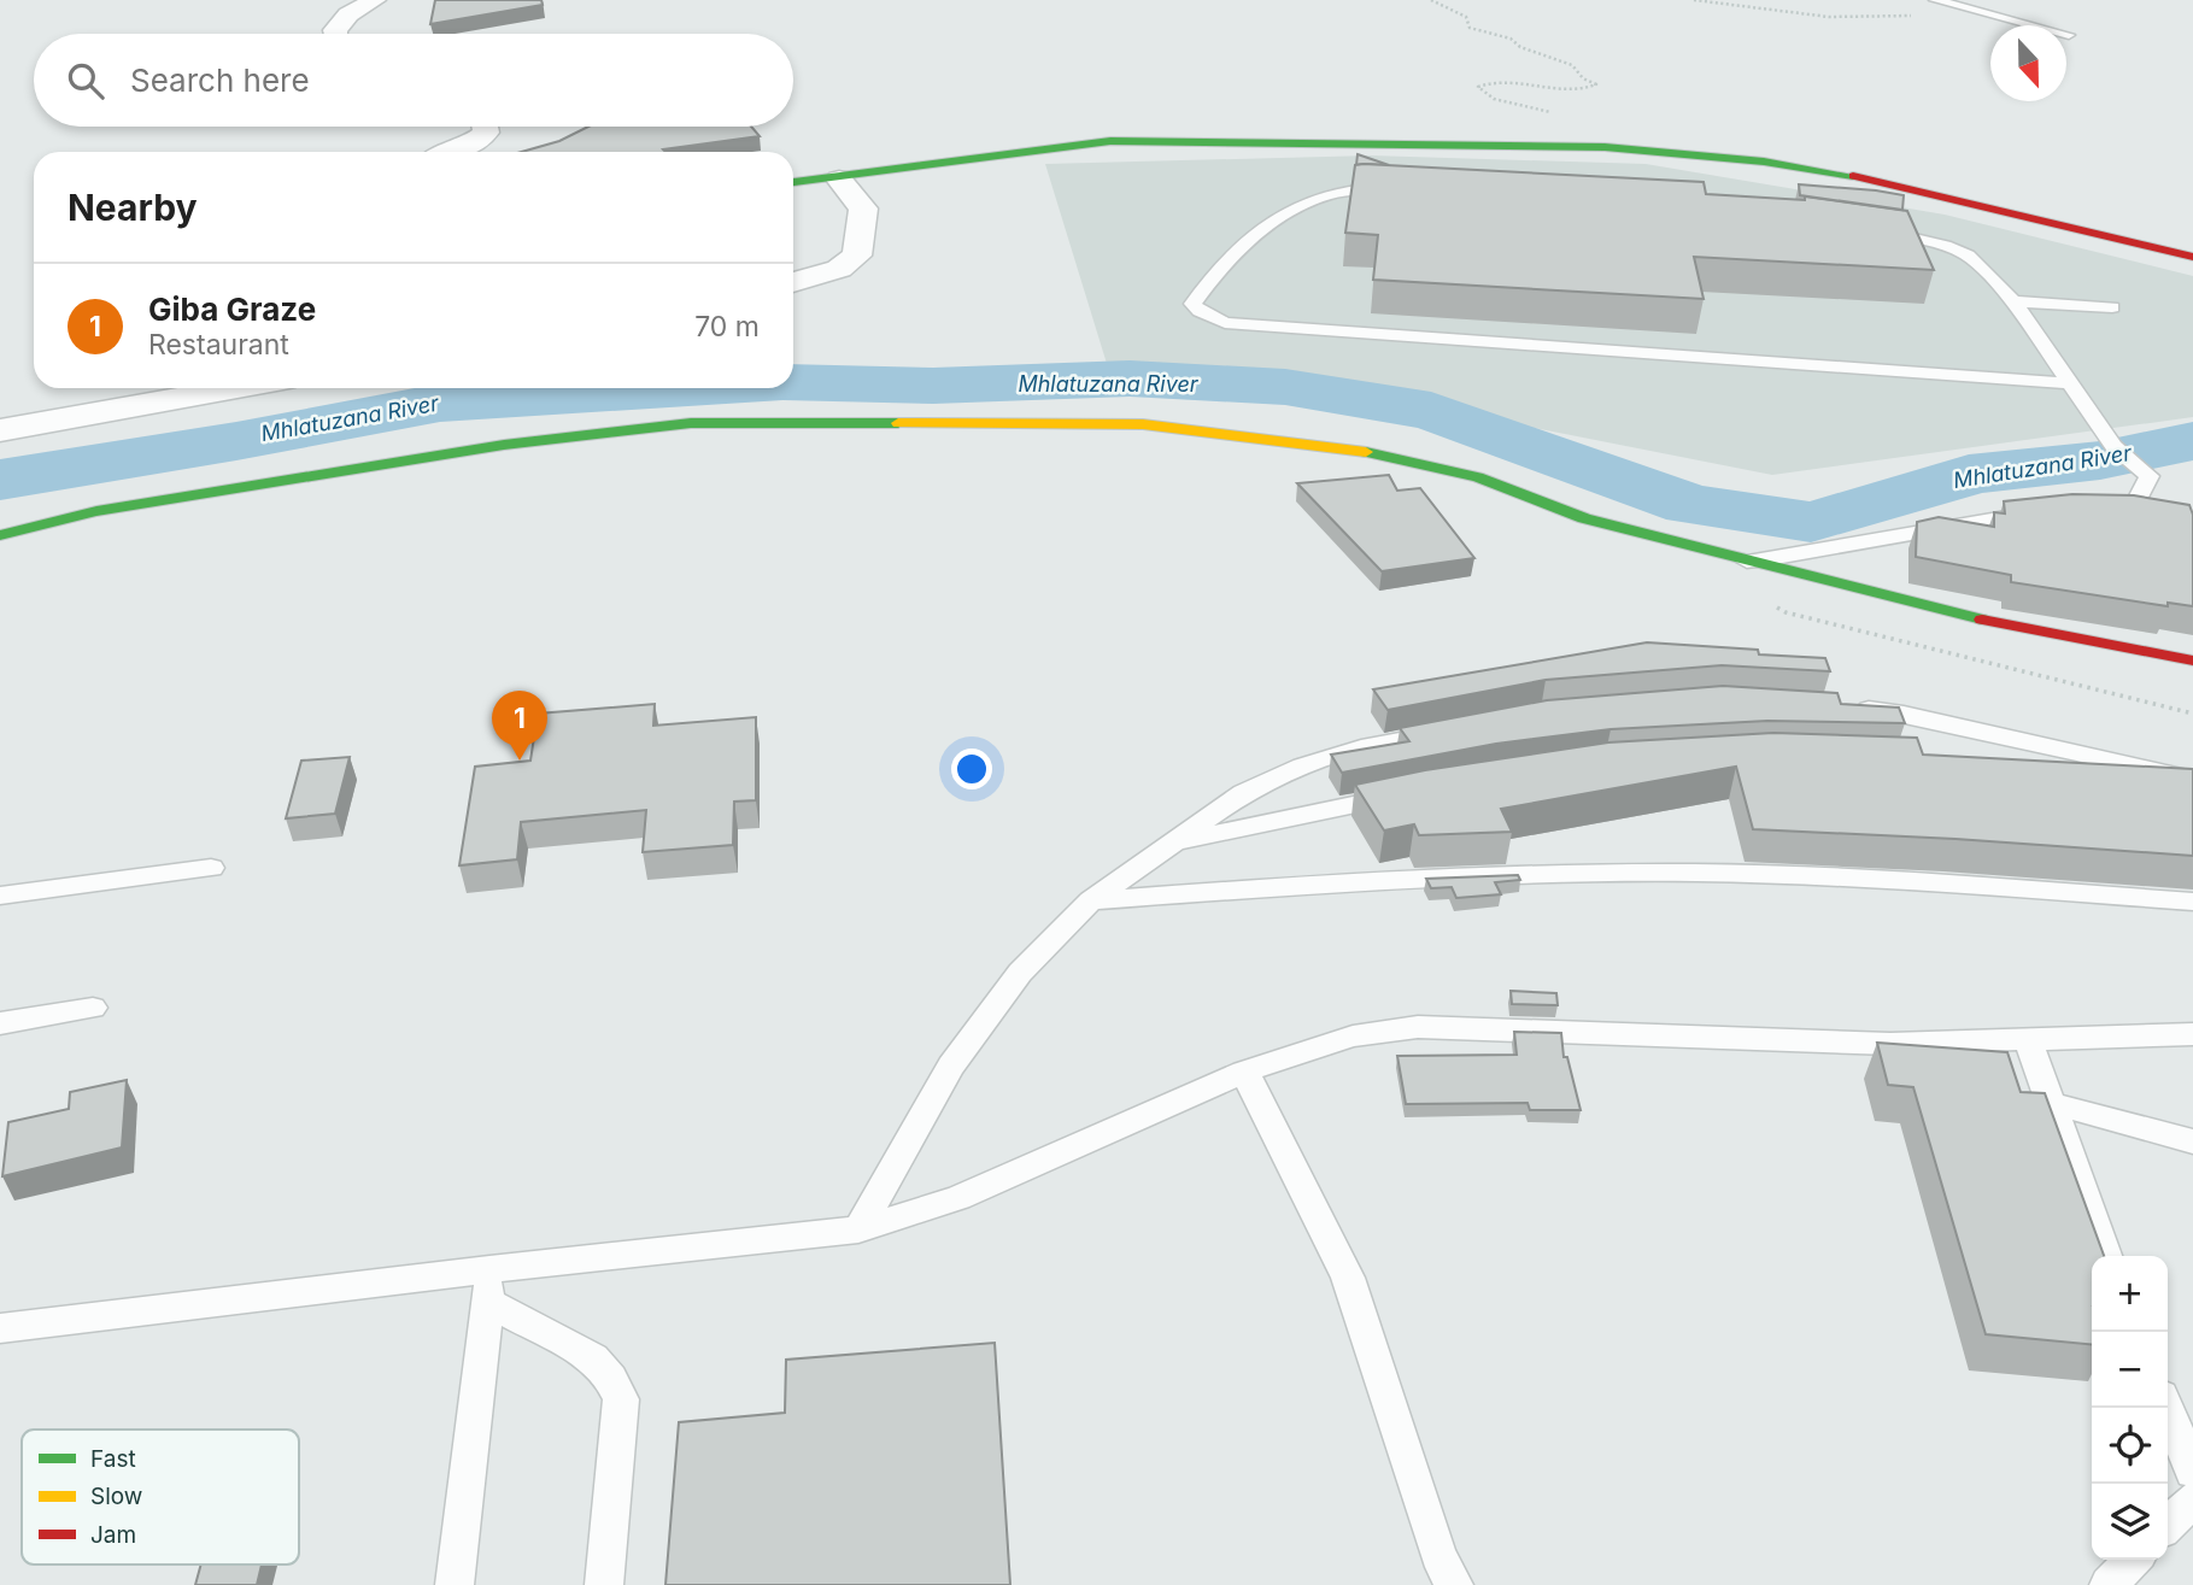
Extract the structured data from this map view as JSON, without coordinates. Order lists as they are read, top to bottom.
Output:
{
  "water": ["Mhlatuzana River"],
  "legend": ["Fast", "Slow", "Jam"],
  "north": "bottom",
  "page": {
    "search": "Search here",
    "heading": "Nearby",
    "list": [
      {
        "mark": "1",
        "name": "Giba Graze",
        "note": "Restaurant",
        "value": "70 m"
      }
    ],
    "pins": "1",
    "map_buttons": ["+", "−"]
  }
}
